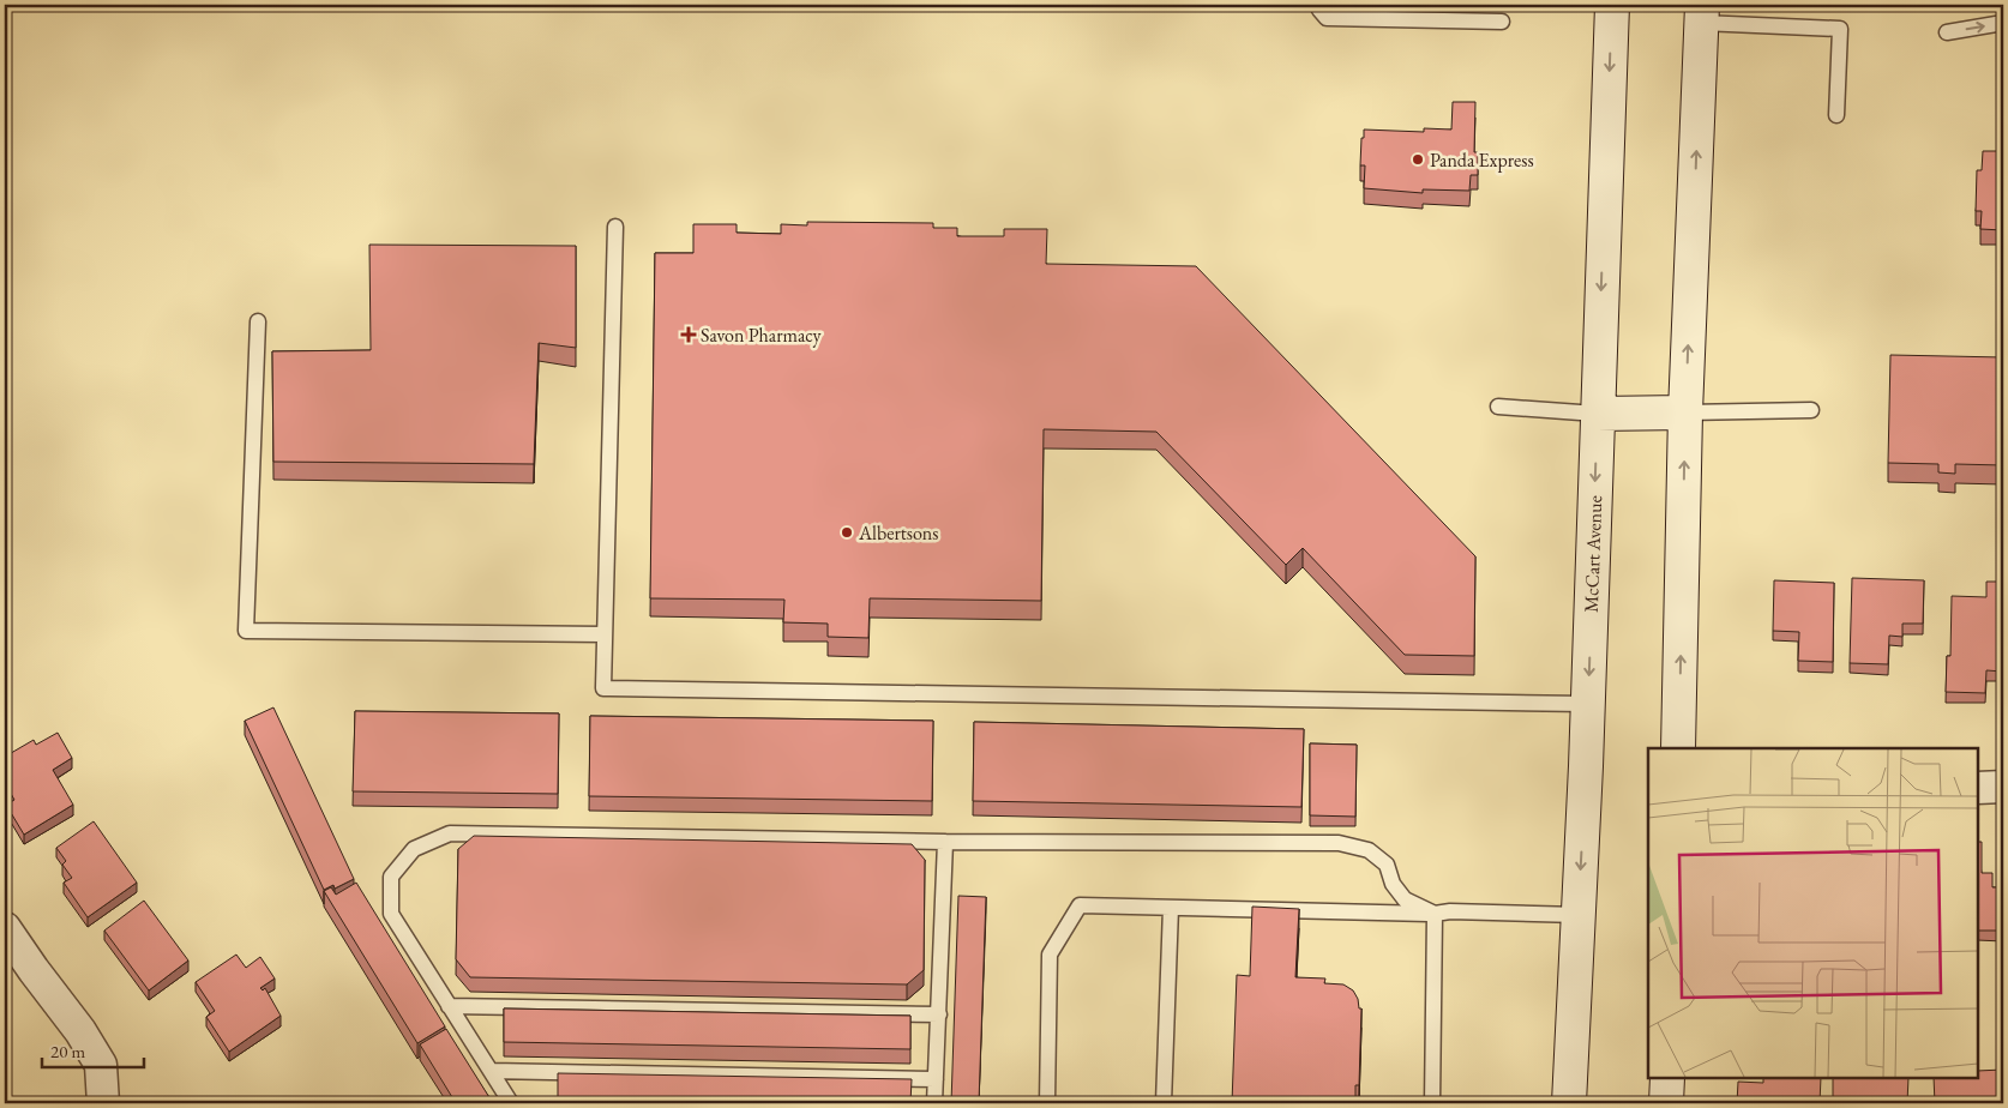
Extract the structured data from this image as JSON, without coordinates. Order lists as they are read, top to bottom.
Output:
{
  "streets": {
    "main road": ["McCart Avenue"]
  },
  "places": {
    "other": ["Panda Express", "Albertsons"],
    "health": ["Savon Pharmacy"]
  },
  "scale_bar": "20 m"
}
